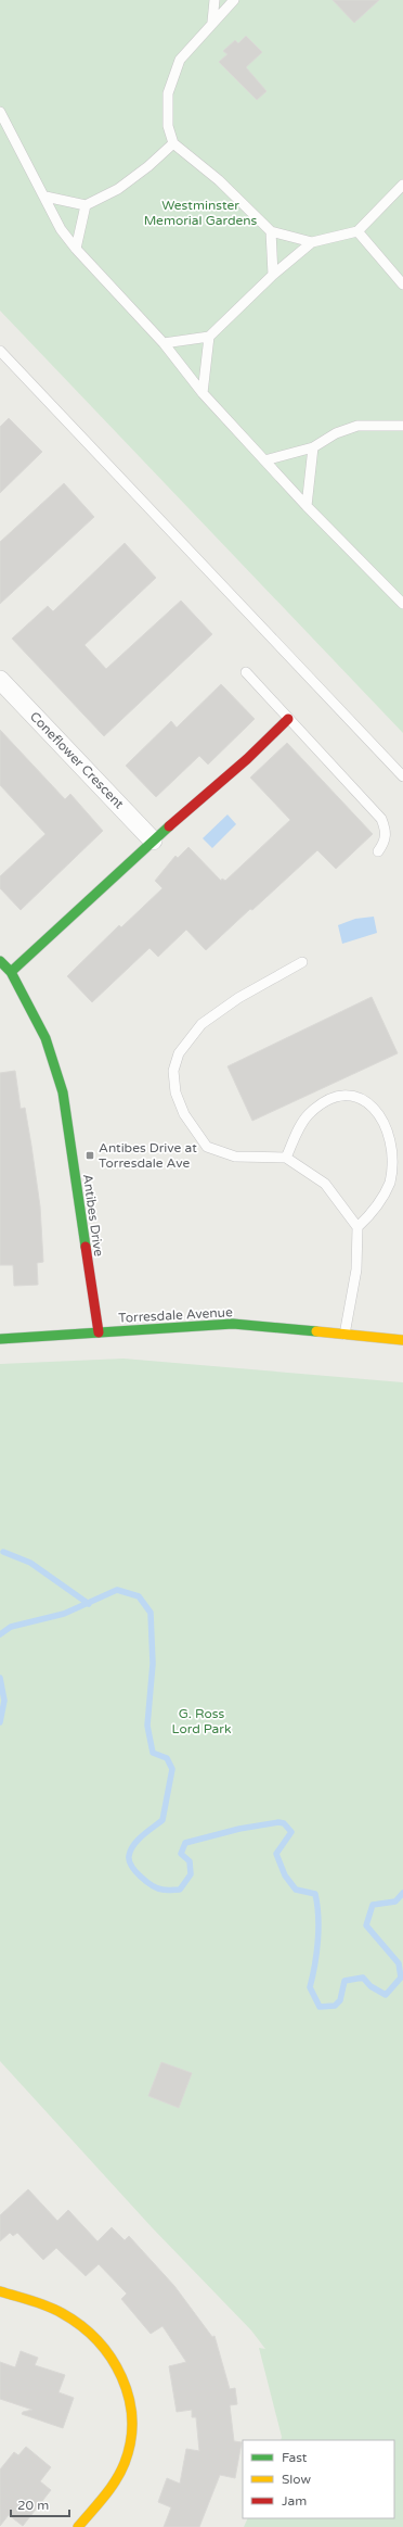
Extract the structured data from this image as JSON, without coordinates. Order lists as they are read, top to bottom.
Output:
{
  "streets": {
    "street": ["Coneflower Crescent", "Antibes Drive", "Torresdale Avenue"]
  },
  "crossings": [
    ["Antibes Drive", "Torresdale Avenue"]
  ],
  "parks": ["Westminster Memorial Gardens", "G. Ross Lord Park"],
  "places": {
    "transit": ["Antibes Drive at Torresdale Ave"]
  },
  "legend": ["Fast", "Slow", "Jam"],
  "scale_bar": "20 m"
}
